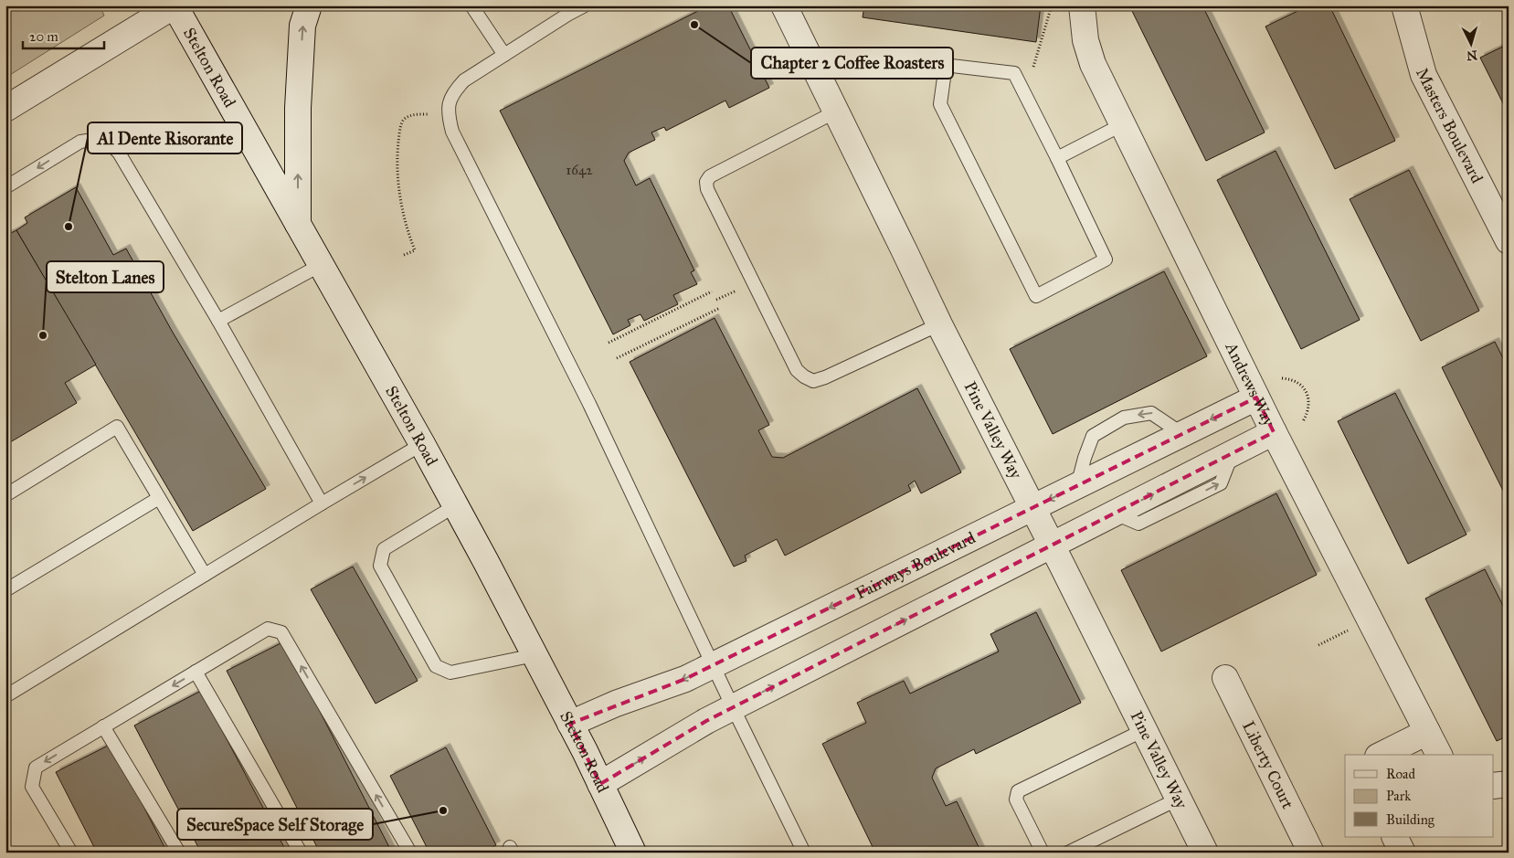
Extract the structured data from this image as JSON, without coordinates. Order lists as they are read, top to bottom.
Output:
{
  "streets": {
    "street": [
      "Stelton Road",
      "Masters Boulevard",
      "Andrews Way",
      "Pine Valley Way",
      "Fairways Boulevard",
      "Liberty Court"
    ]
  },
  "crossings": [
    ["Stelton Road", "Fairways Boulevard"],
    ["Andrews Way", "Fairways Boulevard"],
    ["Pine Valley Way", "Fairways Boulevard"]
  ],
  "places": [
    "Chapter 2 Coffee Roasters",
    "Al Dente Risorante",
    "Stelton Lanes",
    "SecureSpace Self Storage"
  ],
  "house_numbers": ["1642"],
  "legend": ["Road", "Park", "Building"],
  "scale_bar": "20 m",
  "north": "bottom"
}
